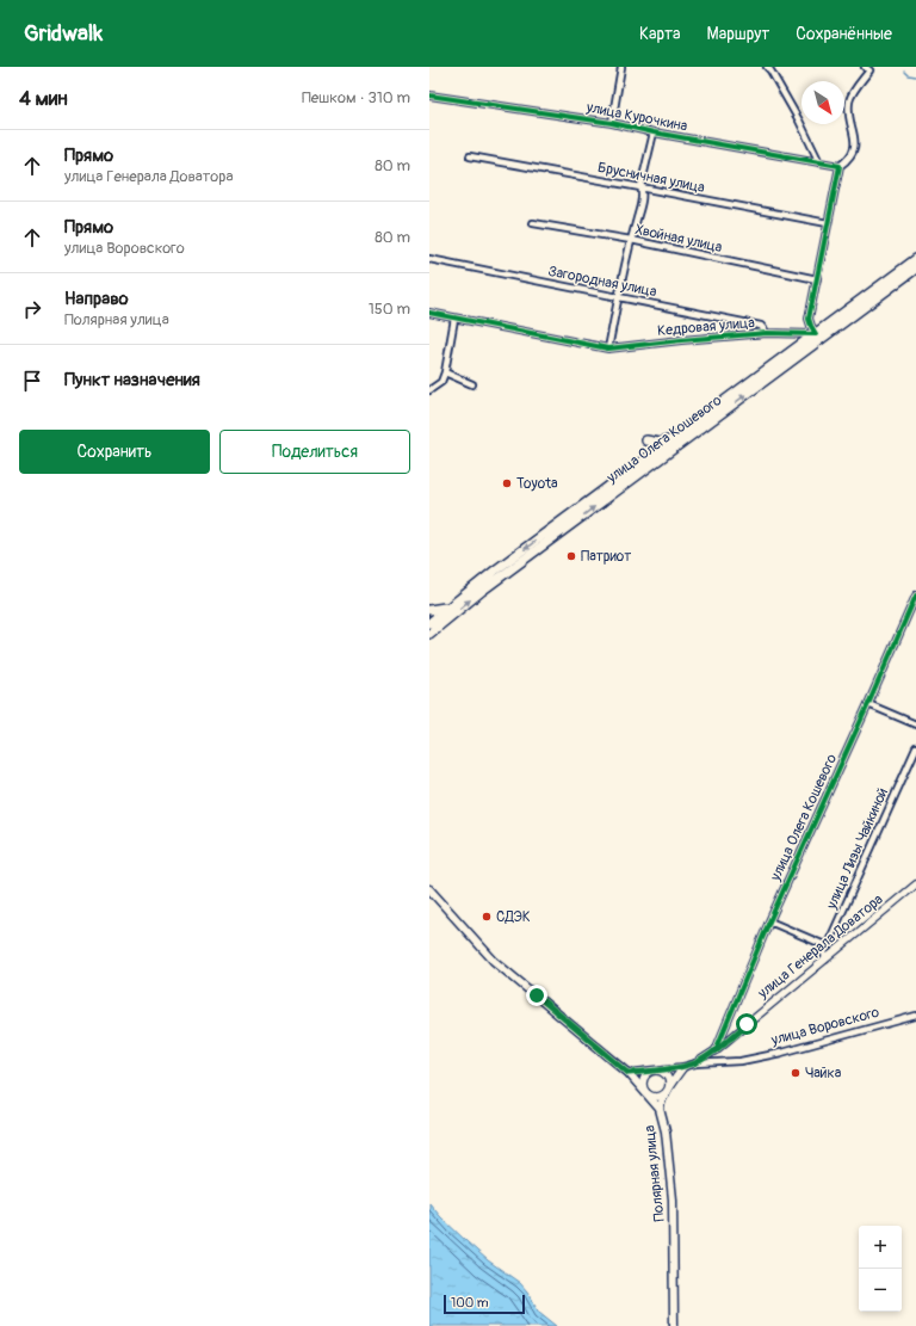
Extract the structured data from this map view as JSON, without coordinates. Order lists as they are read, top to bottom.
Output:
{
  "streets": {
    "main road": ["улица Олега Кошевого", "Полярная улица"],
    "street": [
      "улица Курочкина",
      "Брусничная улица",
      "Хвойная улица",
      "Загородная улица",
      "Кедровая улица",
      "улица Лизы Чайкиной",
      "улица Генерала Доватора",
      "улица Воровского"
    ]
  },
  "crossings": [
    ["Загородная улица", "Кедровая улица"],
    ["Кедровая улица", "улица Олега Кошевого"],
    ["улица Олега Кошевого", "улица Генерала Доватора"],
    ["улица Лизы Чайкиной", "улица Генерала Доватора"],
    ["улица Генерала Доватора", "улица Воровского"],
    ["улица Воровского", "Полярная улица"]
  ],
  "places": [
    "Toyota",
    "Патриот",
    "СДЭК",
    "Чайка"
  ],
  "scale_bar": "100 m",
  "north": "bottom right",
  "page": {
    "header": "Gridwalk",
    "nav": ["Карта", "Маршрут", "Сохранённые"],
    "heading": ["4 мин", "Пешком · 310 m"],
    "list": [
      ["Прямо", "улица Генерала Доватора", "80 m"],
      ["Прямо", "улица Воровского", "80 m"],
      ["Направо", "Полярная улица", "150 m"],
      "Пункт назначения"
    ],
    "buttons": ["Сохранить", "Поделиться"],
    "map_buttons": ["+", "−"],
    "scale": "100 m"
  }
}
